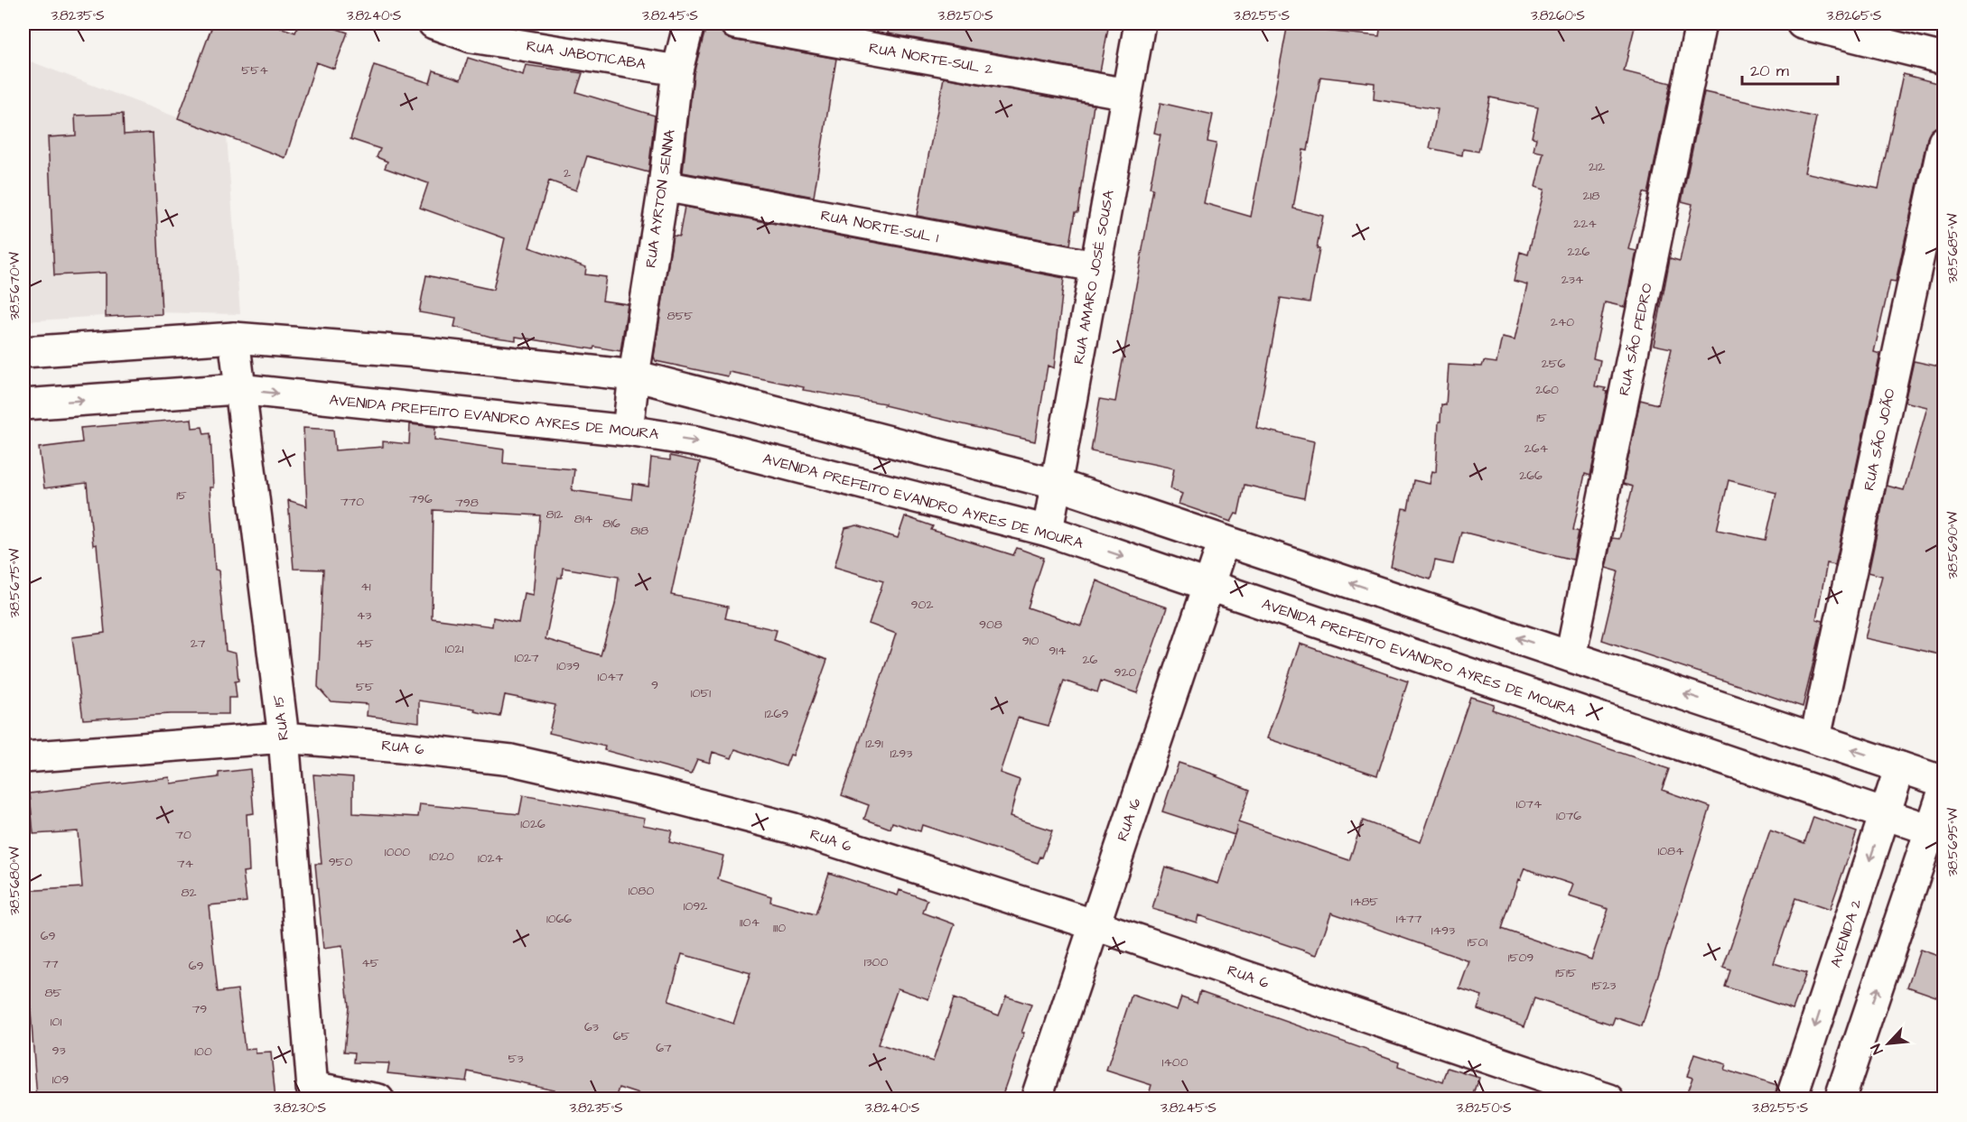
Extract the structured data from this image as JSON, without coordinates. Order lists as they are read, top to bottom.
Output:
{
  "streets": {
    "street": [
      "RUA JABOTICABA",
      "RUA NORTE-SUL 2",
      "RUA AYRTON SENNA",
      "RUA NORTE-SUL 1",
      "RUA AMARO JOSÉ SOUSA",
      "RUA SÃO PEDRO",
      "AVENIDA PREFEITO EVANDRO AYRES DE MOURA",
      "RUA SÃO JOÃO",
      "RUA 15",
      "RUA 6",
      "RUA 16",
      "AVENIDA 2"
    ]
  },
  "crossings": [
    ["RUA JABOTICABA", "RUA AYRTON SENNA"],
    ["RUA NORTE-SUL 2", "RUA AMARO JOSÉ SOUSA"],
    ["RUA AYRTON SENNA", "RUA NORTE-SUL 1"],
    ["RUA AYRTON SENNA", "AVENIDA PREFEITO EVANDRO AYRES DE MOURA"],
    ["RUA NORTE-SUL 1", "RUA AMARO JOSÉ SOUSA"],
    ["RUA AMARO JOSÉ SOUSA", "AVENIDA PREFEITO EVANDRO AYRES DE MOURA"],
    ["AVENIDA PREFEITO EVANDRO AYRES DE MOURA", "RUA 15"],
    ["AVENIDA PREFEITO EVANDRO AYRES DE MOURA", "RUA 16"],
    ["AVENIDA PREFEITO EVANDRO AYRES DE MOURA", "AVENIDA 2"],
    ["RUA 15", "RUA 6"],
    ["RUA 6", "RUA 16"]
  ],
  "house_numbers": [
    "554",
    "212",
    "2",
    "218",
    "224",
    "226",
    "234",
    "855",
    "240",
    "256",
    "260",
    "15",
    "264",
    "266",
    "15",
    "796",
    "770",
    "798",
    "812",
    "814",
    "816",
    "818",
    "41",
    "902",
    "43",
    "908",
    "910",
    "27",
    "45",
    "1021",
    "914",
    "1027",
    "26",
    "1039",
    "920",
    "1047",
    "9",
    "55",
    "1051",
    "1269",
    "1291",
    "1293",
    "1074",
    "1076",
    "1026",
    "70",
    "1084",
    "1000",
    "1020",
    "1024",
    "950",
    "74",
    "1080",
    "82",
    "1485",
    "1092",
    "1066",
    "1477",
    "1104",
    "1110",
    "1493",
    "69",
    "1501",
    "1509",
    "1300",
    "45",
    "77",
    "69",
    "1515",
    "1523",
    "85",
    "79",
    "101",
    "63",
    "65",
    "67",
    "93",
    "100",
    "53",
    "1400",
    "109"
  ],
  "scale_bar": "20 m",
  "north": "bottom left",
  "coordinates": [
    "3.8235°S",
    "3.8240°S",
    "3.8245°S",
    "3.8250°S",
    "3.8255°S",
    "3.8260°S",
    "3.8265°S",
    "38.5685°W",
    "38.5670°W",
    "38.5690°W",
    "38.5675°W",
    "38.5695°W",
    "38.5680°W",
    "3.8230°S"
  ]
}
